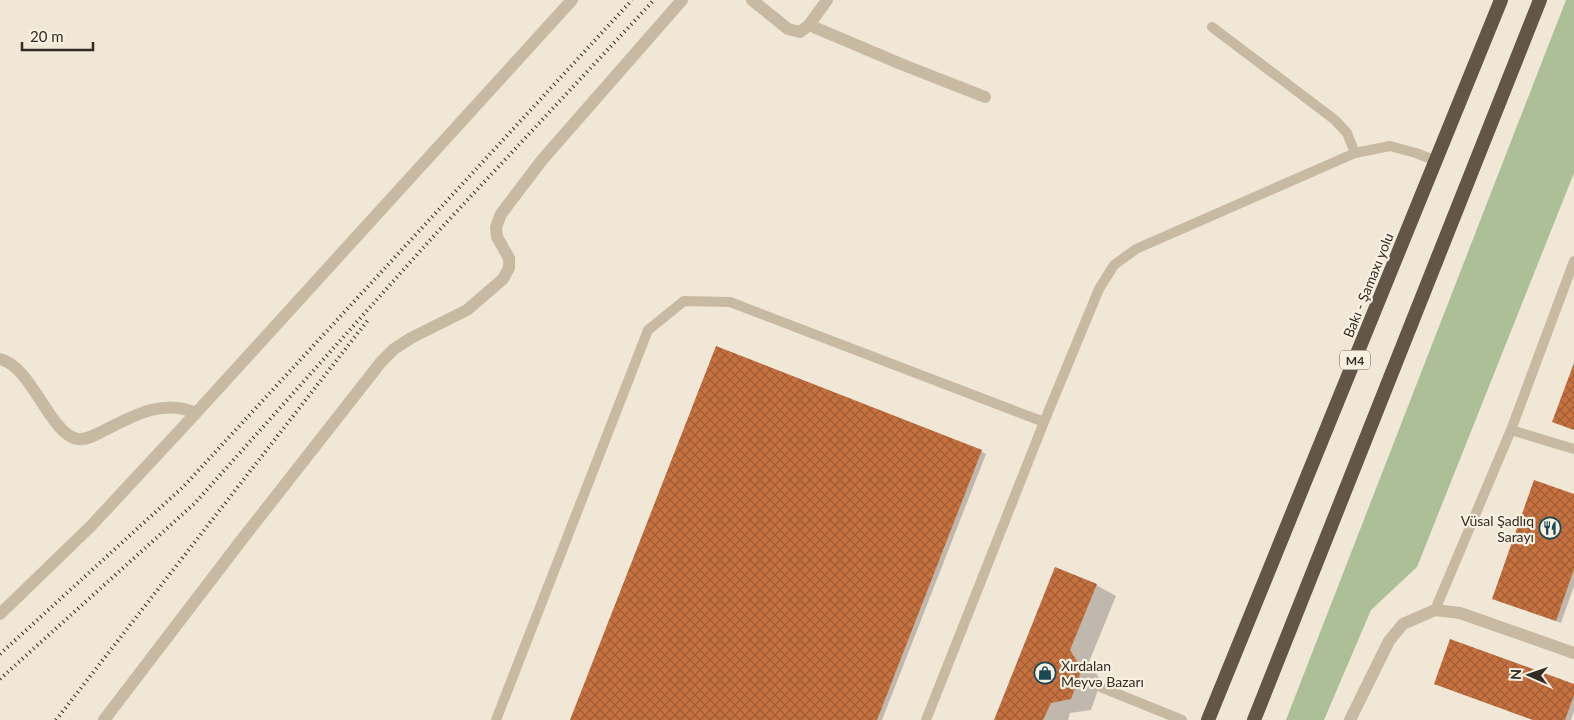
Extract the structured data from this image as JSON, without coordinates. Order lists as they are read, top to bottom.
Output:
{
  "streets": {
    "highway": ["Bakı - Şamaxı yolu", "M4"]
  },
  "places": {
    "restaurant": ["Vüsal Şadlıq Sarayı"],
    "shop": ["Xırdalan Meyvə Bazarı"]
  },
  "scale_bar": "20 m",
  "north": "left"
}
